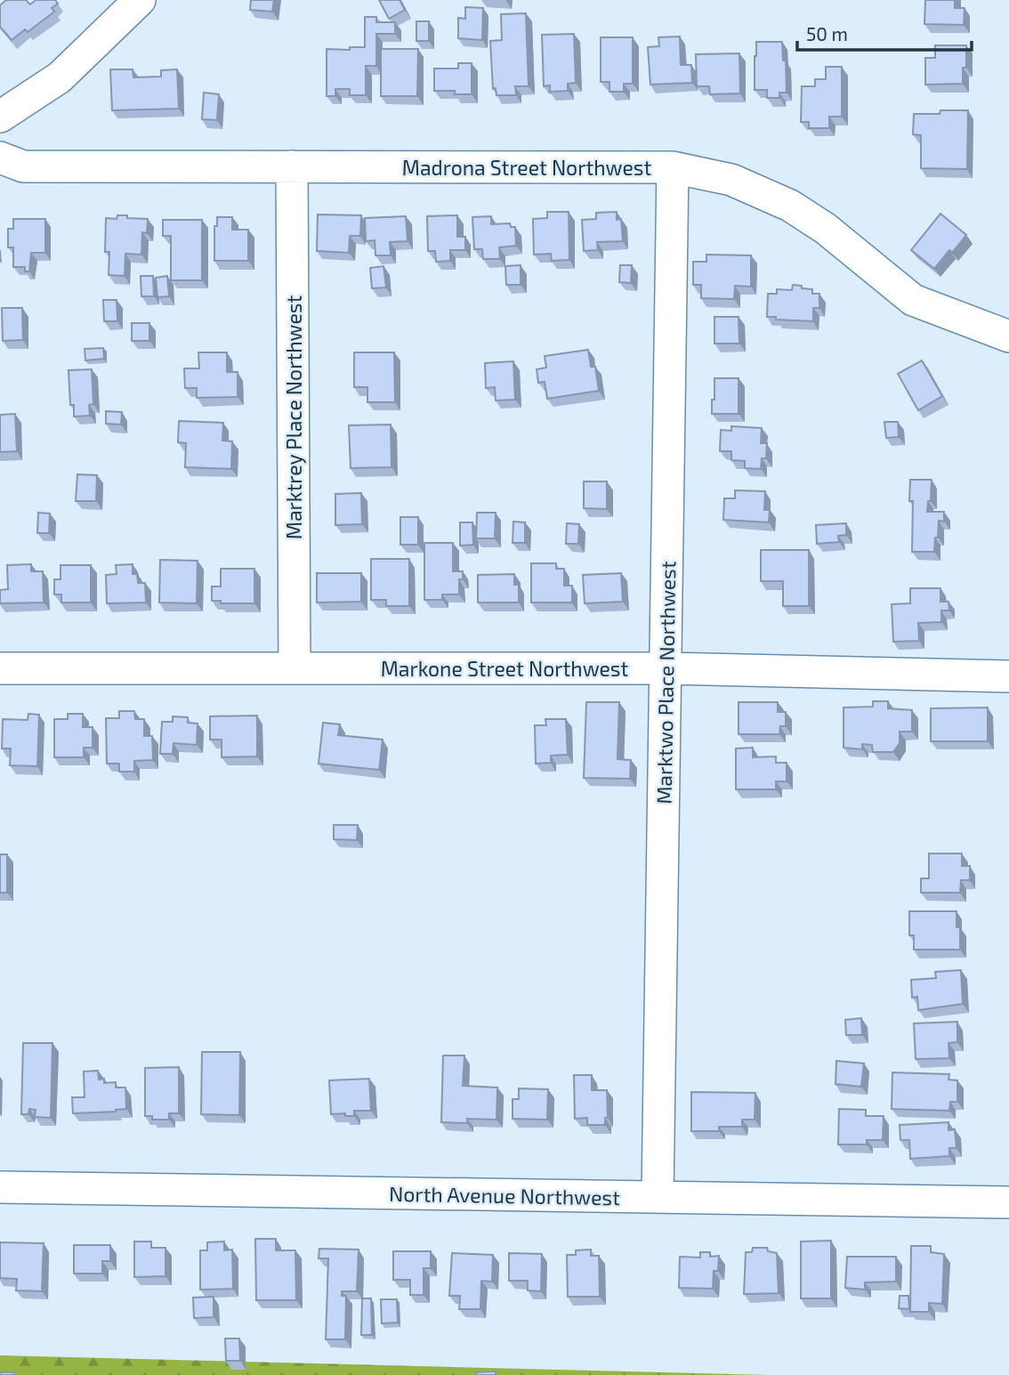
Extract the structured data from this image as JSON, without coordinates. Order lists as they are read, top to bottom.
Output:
{
  "streets": {
    "street": [
      "Madrona Street Northwest",
      "Marktrey Place Northwest",
      "Markone Street Northwest",
      "Marktwo Place Northwest",
      "North Avenue Northwest"
    ]
  },
  "crossings": [
    ["Madrona Street Northwest", "Marktrey Place Northwest"],
    ["Madrona Street Northwest", "Marktwo Place Northwest"],
    ["Marktrey Place Northwest", "Markone Street Northwest"],
    ["Markone Street Northwest", "Marktwo Place Northwest"],
    ["Marktwo Place Northwest", "North Avenue Northwest"]
  ],
  "scale_bar": "50 m"
}
